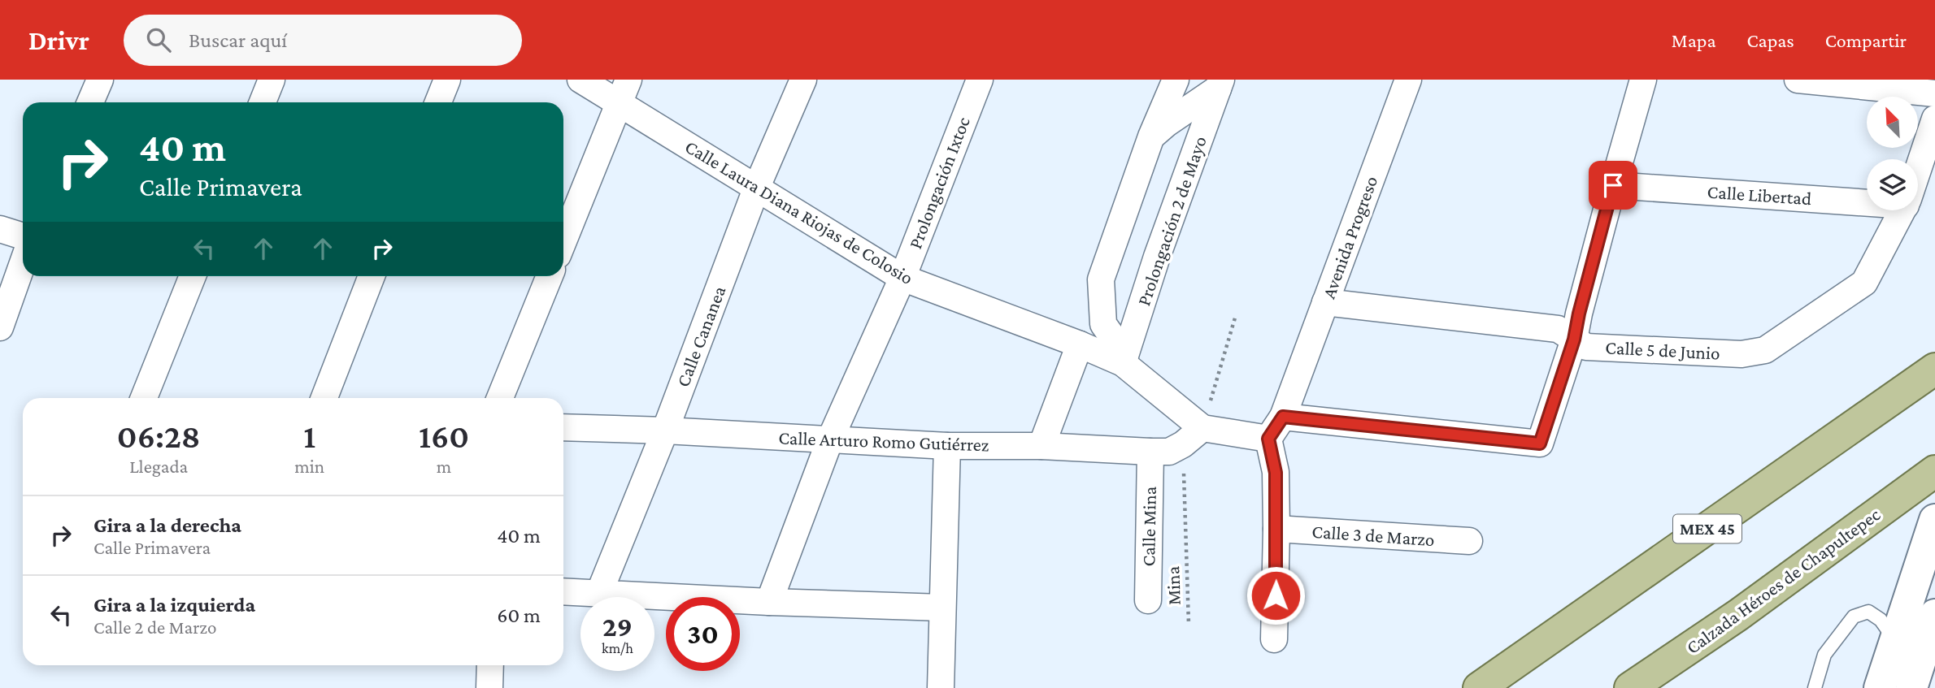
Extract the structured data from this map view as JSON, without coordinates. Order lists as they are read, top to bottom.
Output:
{
  "streets": {
    "main road": ["MEX 45", "Calzada Héroes de Chapultepec"],
    "street": [
      "Prolongación Ixtoc",
      "Calle Libertad",
      "Calle Laura Diana Riojas de Colosio",
      "Prolongación 2 de Mayo",
      "Avenida Progreso",
      "Calle Cananea",
      "Calle 5 de Junio",
      "Calle Arturo Romo Gutiérrez",
      "Calle Mina",
      "Calle 3 de Marzo"
    ],
    "path": ["Mina"]
  },
  "crossings": [
    ["Prolongación Ixtoc", "Calle Laura Diana Riojas de Colosio"],
    ["Prolongación Ixtoc", "Calle Arturo Romo Gutiérrez"],
    ["Calle Laura Diana Riojas de Colosio", "Prolongación 2 de Mayo"],
    ["Calle Laura Diana Riojas de Colosio", "Calle Cananea"],
    ["Avenida Progreso", "Calle 5 de Junio"],
    ["Calle Cananea", "Calle Arturo Romo Gutiérrez"],
    ["Calle Arturo Romo Gutiérrez", "Calle Mina"],
    ["Calle Arturo Romo Gutiérrez", "Mina"]
  ],
  "north": "top left",
  "page": {
    "header": "Drivr",
    "search": "Buscar aquí",
    "nav": ["Mapa", "Capas", "Compartir"],
    "turn": ["40 m", "Calle Primavera"],
    "eta": [
      "06:28",
      "Llegada",
      "1",
      "min",
      "160",
      "m"
    ],
    "list": [
      {
        "name": "Gira a la derecha",
        "note": "Calle Primavera",
        "value": "40 m"
      },
      {
        "name": "Gira a la izquierda",
        "note": "Calle 2 de Marzo",
        "value": "60 m"
      }
    ],
    "speed": "29 km/h",
    "limit": "30"
  }
}
